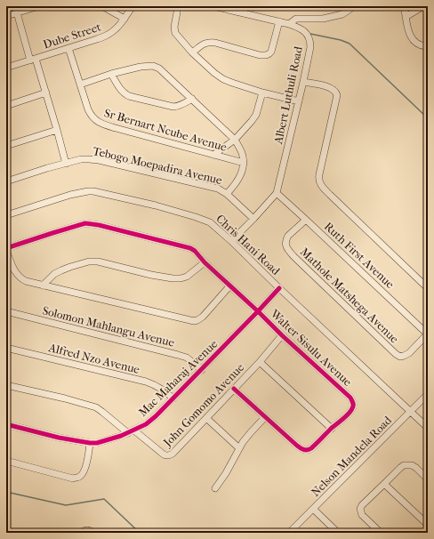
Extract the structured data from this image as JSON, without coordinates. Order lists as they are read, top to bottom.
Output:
{
  "streets": {
    "street": [
      "Dube Street",
      "Albert Luthuli Road",
      "Sr Bernart Ncube Avenue",
      "Tebogo Moepadira Avenue",
      "Chris Hani Road",
      "Ruth First Avenue",
      "Mathole Matshega Avenue",
      "Solomon Mahlangu Avenue",
      "Walter Sisulu Avenue",
      "Alfred Nzo Avenue",
      "Mac Maharaj Avenue",
      "John Gomomo Avenue",
      "Nelson Mandela Road"
    ]
  },
  "crossings": [
    ["Dube Street", "Sr Bernart Ncube Avenue"],
    ["Albert Luthuli Road", "Tebogo Moepadira Avenue"],
    ["Albert Luthuli Road", "Chris Hani Road"],
    ["Albert Luthuli Road", "Ruth First Avenue"],
    ["Chris Hani Road", "Mac Maharaj Avenue"],
    ["Chris Hani Road", "Nelson Mandela Road"],
    ["Ruth First Avenue", "Mathole Matshega Avenue"],
    ["Solomon Mahlangu Avenue", "Mac Maharaj Avenue"],
    ["Walter Sisulu Avenue", "Mac Maharaj Avenue"],
    ["Walter Sisulu Avenue", "John Gomomo Avenue"],
    ["Alfred Nzo Avenue", "Mac Maharaj Avenue"],
    ["Mac Maharaj Avenue", "John Gomomo Avenue"]
  ]
}
